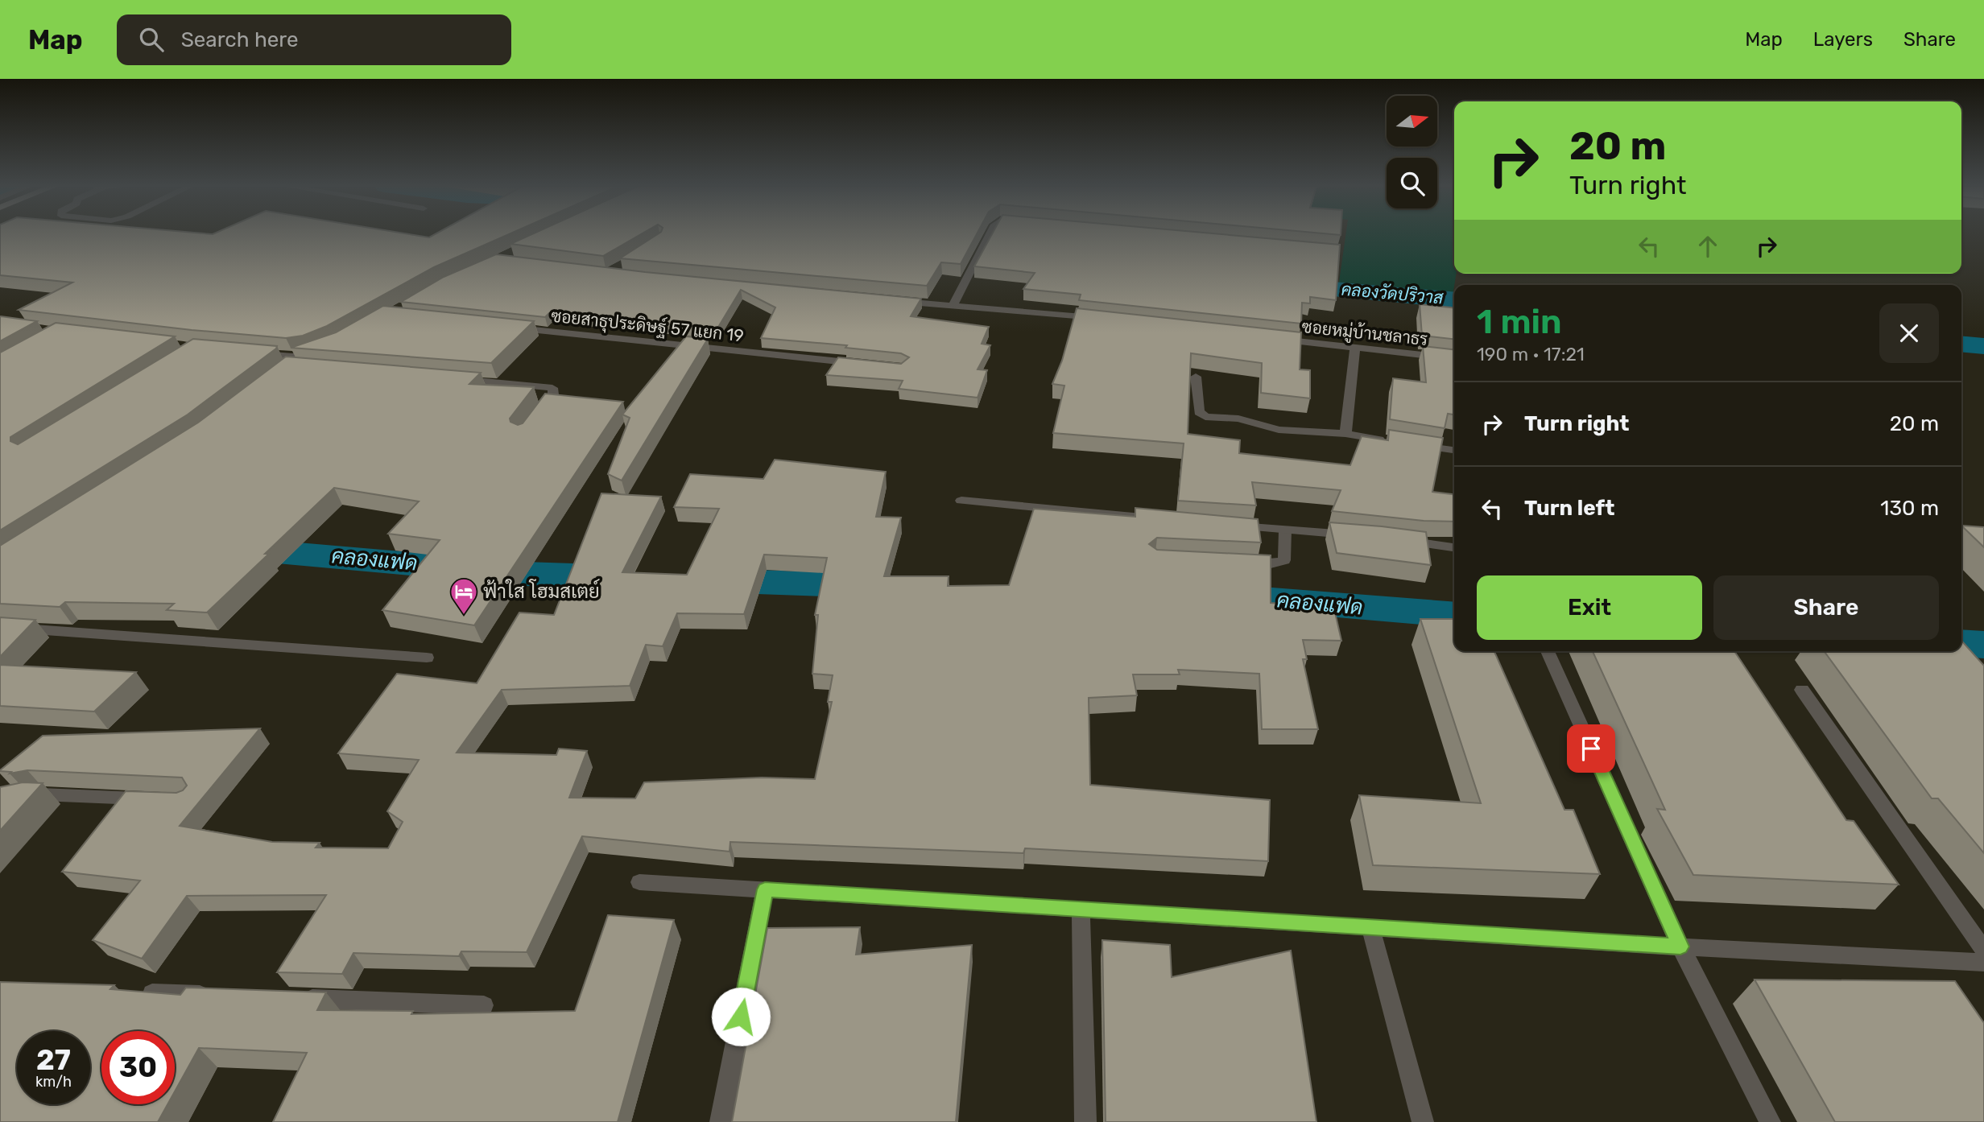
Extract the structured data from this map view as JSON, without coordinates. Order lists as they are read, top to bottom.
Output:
{
  "streets": {
    "street": ["ซอยสาธุประดิษฐ์ 57 แยก 19", "ซอยหมู่บ้านชลาธร"]
  },
  "water": ["คลองวัดปริวาส", "คลองแฟด"],
  "places": {
    "hotel": ["ฟ้าใส โฮมสเตย์"]
  },
  "north": "right",
  "page": {
    "header": "Map",
    "search": "Search here",
    "nav": ["Map", "Layers", "Share"],
    "turn": ["20 m", "Turn right"],
    "heading": ["1 min", "190 m · 17:21"],
    "list": [
      {
        "name": "Turn right",
        "value": "20 m"
      },
      {
        "name": "Turn left",
        "value": "130 m"
      }
    ],
    "buttons": ["Exit", "Share"],
    "speed": "27 km/h",
    "limit": "30"
  }
}
